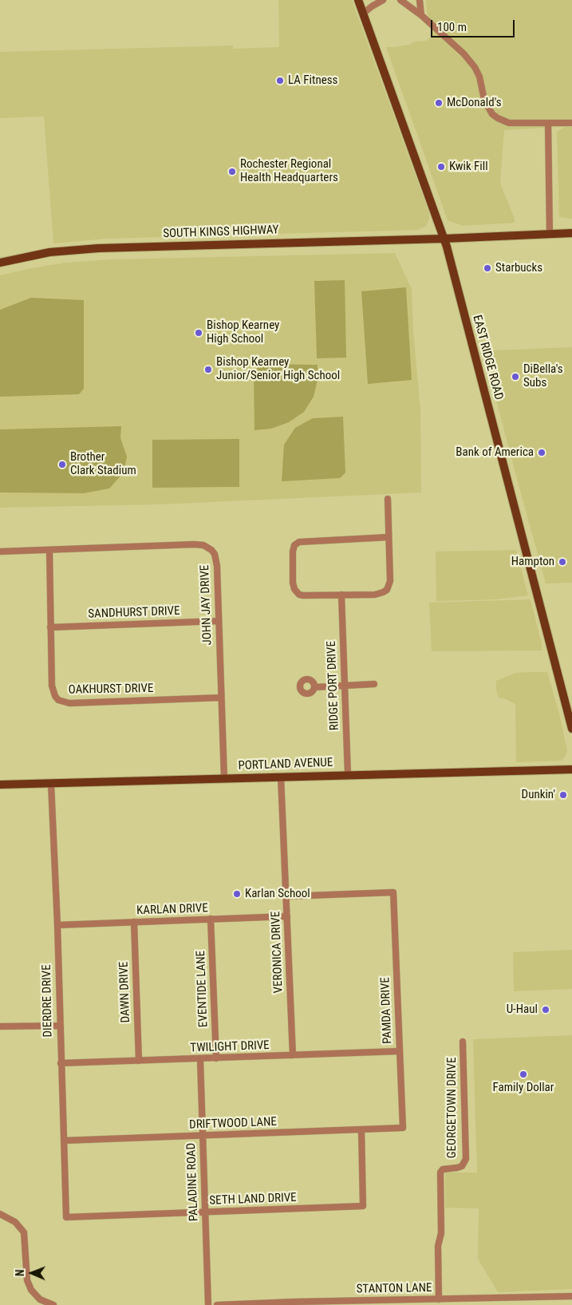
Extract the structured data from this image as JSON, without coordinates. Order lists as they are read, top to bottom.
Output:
{
  "streets": {
    "main road": ["SOUTH KINGS HIGHWAY", "EAST RIDGE ROAD", "PORTLAND AVENUE"],
    "street": [
      "JOHN JAY DRIVE",
      "SANDHURST DRIVE",
      "RIDGE PORT DRIVE",
      "OAKHURST DRIVE",
      "KARLAN DRIVE",
      "VERONICA DRIVE",
      "EVENTIDE LANE",
      "DAWN DRIVE",
      "DIERDRE DRIVE",
      "PAMDA DRIVE",
      "TWILIGHT DRIVE",
      "GEORGETOWN DRIVE",
      "DRIFTWOOD LANE",
      "PALADINE ROAD",
      "SETH LAND DRIVE",
      "STANTON LANE"
    ]
  },
  "crossings": [
    ["SOUTH KINGS HIGHWAY", "EAST RIDGE ROAD"],
    ["JOHN JAY DRIVE", "SANDHURST DRIVE"],
    ["JOHN JAY DRIVE", "OAKHURST DRIVE"],
    ["JOHN JAY DRIVE", "PORTLAND AVENUE"],
    ["SANDHURST DRIVE", "OAKHURST DRIVE"],
    ["RIDGE PORT DRIVE", "PORTLAND AVENUE"],
    ["PORTLAND AVENUE", "VERONICA DRIVE"],
    ["PORTLAND AVENUE", "DIERDRE DRIVE"],
    ["KARLAN DRIVE", "VERONICA DRIVE"],
    ["KARLAN DRIVE", "EVENTIDE LANE"],
    ["KARLAN DRIVE", "DAWN DRIVE"],
    ["KARLAN DRIVE", "DIERDRE DRIVE"],
    ["VERONICA DRIVE", "PAMDA DRIVE"],
    ["VERONICA DRIVE", "TWILIGHT DRIVE"],
    ["EVENTIDE LANE", "TWILIGHT DRIVE"],
    ["DAWN DRIVE", "TWILIGHT DRIVE"],
    ["DIERDRE DRIVE", "TWILIGHT DRIVE"],
    ["DIERDRE DRIVE", "DRIFTWOOD LANE"],
    ["DIERDRE DRIVE", "SETH LAND DRIVE"],
    ["PAMDA DRIVE", "TWILIGHT DRIVE"],
    ["PAMDA DRIVE", "DRIFTWOOD LANE"],
    ["TWILIGHT DRIVE", "PALADINE ROAD"],
    ["GEORGETOWN DRIVE", "STANTON LANE"],
    ["DRIFTWOOD LANE", "PALADINE ROAD"],
    ["DRIFTWOOD LANE", "SETH LAND DRIVE"],
    ["PALADINE ROAD", "SETH LAND DRIVE"]
  ],
  "places": [
    "LA Fitness",
    "McDonald's",
    "Kwik Fill",
    "Rochester Regional Health Headquarters",
    "Starbucks",
    "Bishop Kearney High School",
    "Bishop Kearney Junior/Senior High School",
    "DiBella's Subs",
    "Bank of America",
    "Brother Clark Stadium",
    "Hampton",
    "Dunkin'",
    "Karlan School",
    "U-Haul",
    "Family Dollar"
  ],
  "scale_bar": "100 m",
  "north": "left"
}
